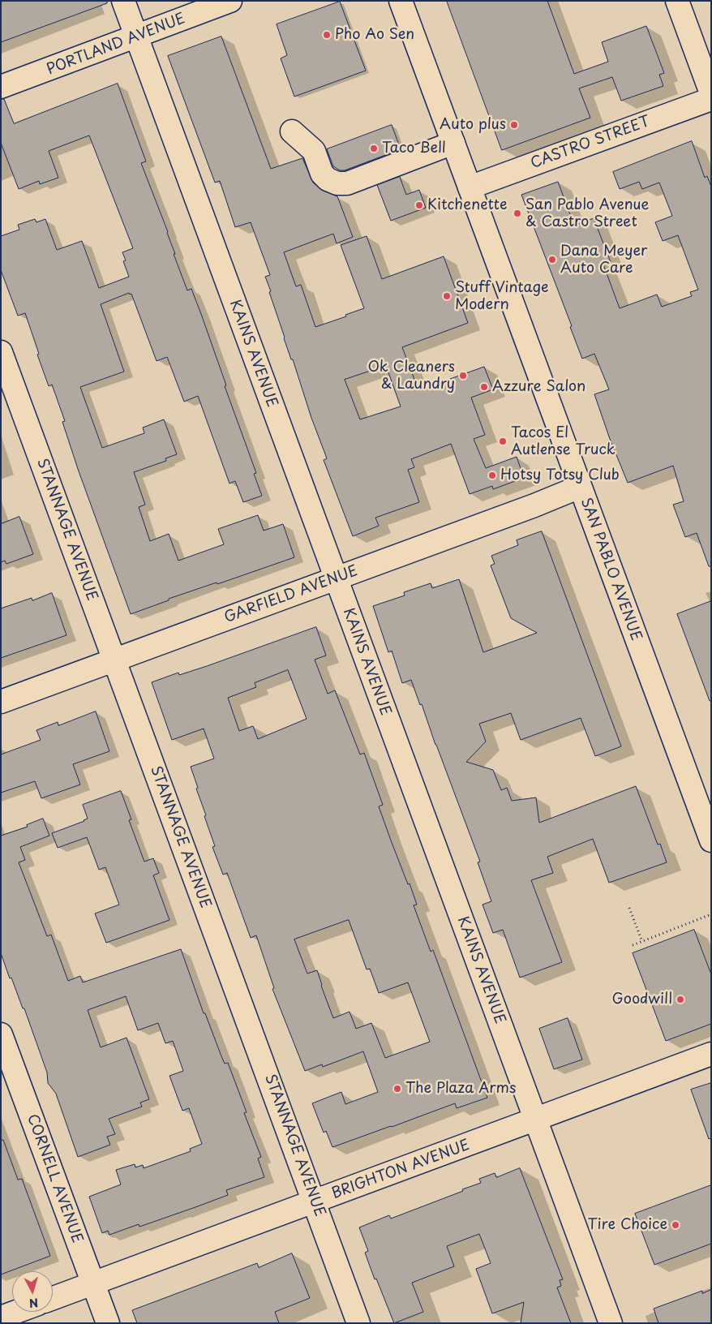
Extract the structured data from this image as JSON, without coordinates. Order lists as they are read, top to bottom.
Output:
{
  "streets": {
    "street": [
      "PORTLAND AVENUE",
      "CASTRO STREET",
      "KAINS AVENUE",
      "STANNAGE AVENUE",
      "SAN PABLO AVENUE",
      "GARFIELD AVENUE",
      "BRIGHTON AVENUE",
      "CORNELL AVENUE"
    ]
  },
  "crossings": [
    ["PORTLAND AVENUE", "KAINS AVENUE"],
    ["CASTRO STREET", "SAN PABLO AVENUE"],
    ["KAINS AVENUE", "GARFIELD AVENUE"],
    ["KAINS AVENUE", "BRIGHTON AVENUE"],
    ["STANNAGE AVENUE", "GARFIELD AVENUE"],
    ["STANNAGE AVENUE", "BRIGHTON AVENUE"],
    ["SAN PABLO AVENUE", "GARFIELD AVENUE"],
    ["BRIGHTON AVENUE", "CORNELL AVENUE"]
  ],
  "places": [
    "Pho Ao Sen",
    "Auto plus",
    "Taco Bell",
    "Kitchenette",
    "San Pablo Avenue & Castro Street",
    "Dana Meyer Auto Care",
    "Stuff Vintage Modern",
    "Ok Cleaners & Laundry",
    "Azzure Salon",
    "Tacos El Autlense Truck",
    "Hotsy Totsy Club",
    "Goodwill",
    "The Plaza Arms",
    "Tire Choice"
  ],
  "north": "bottom"
}
